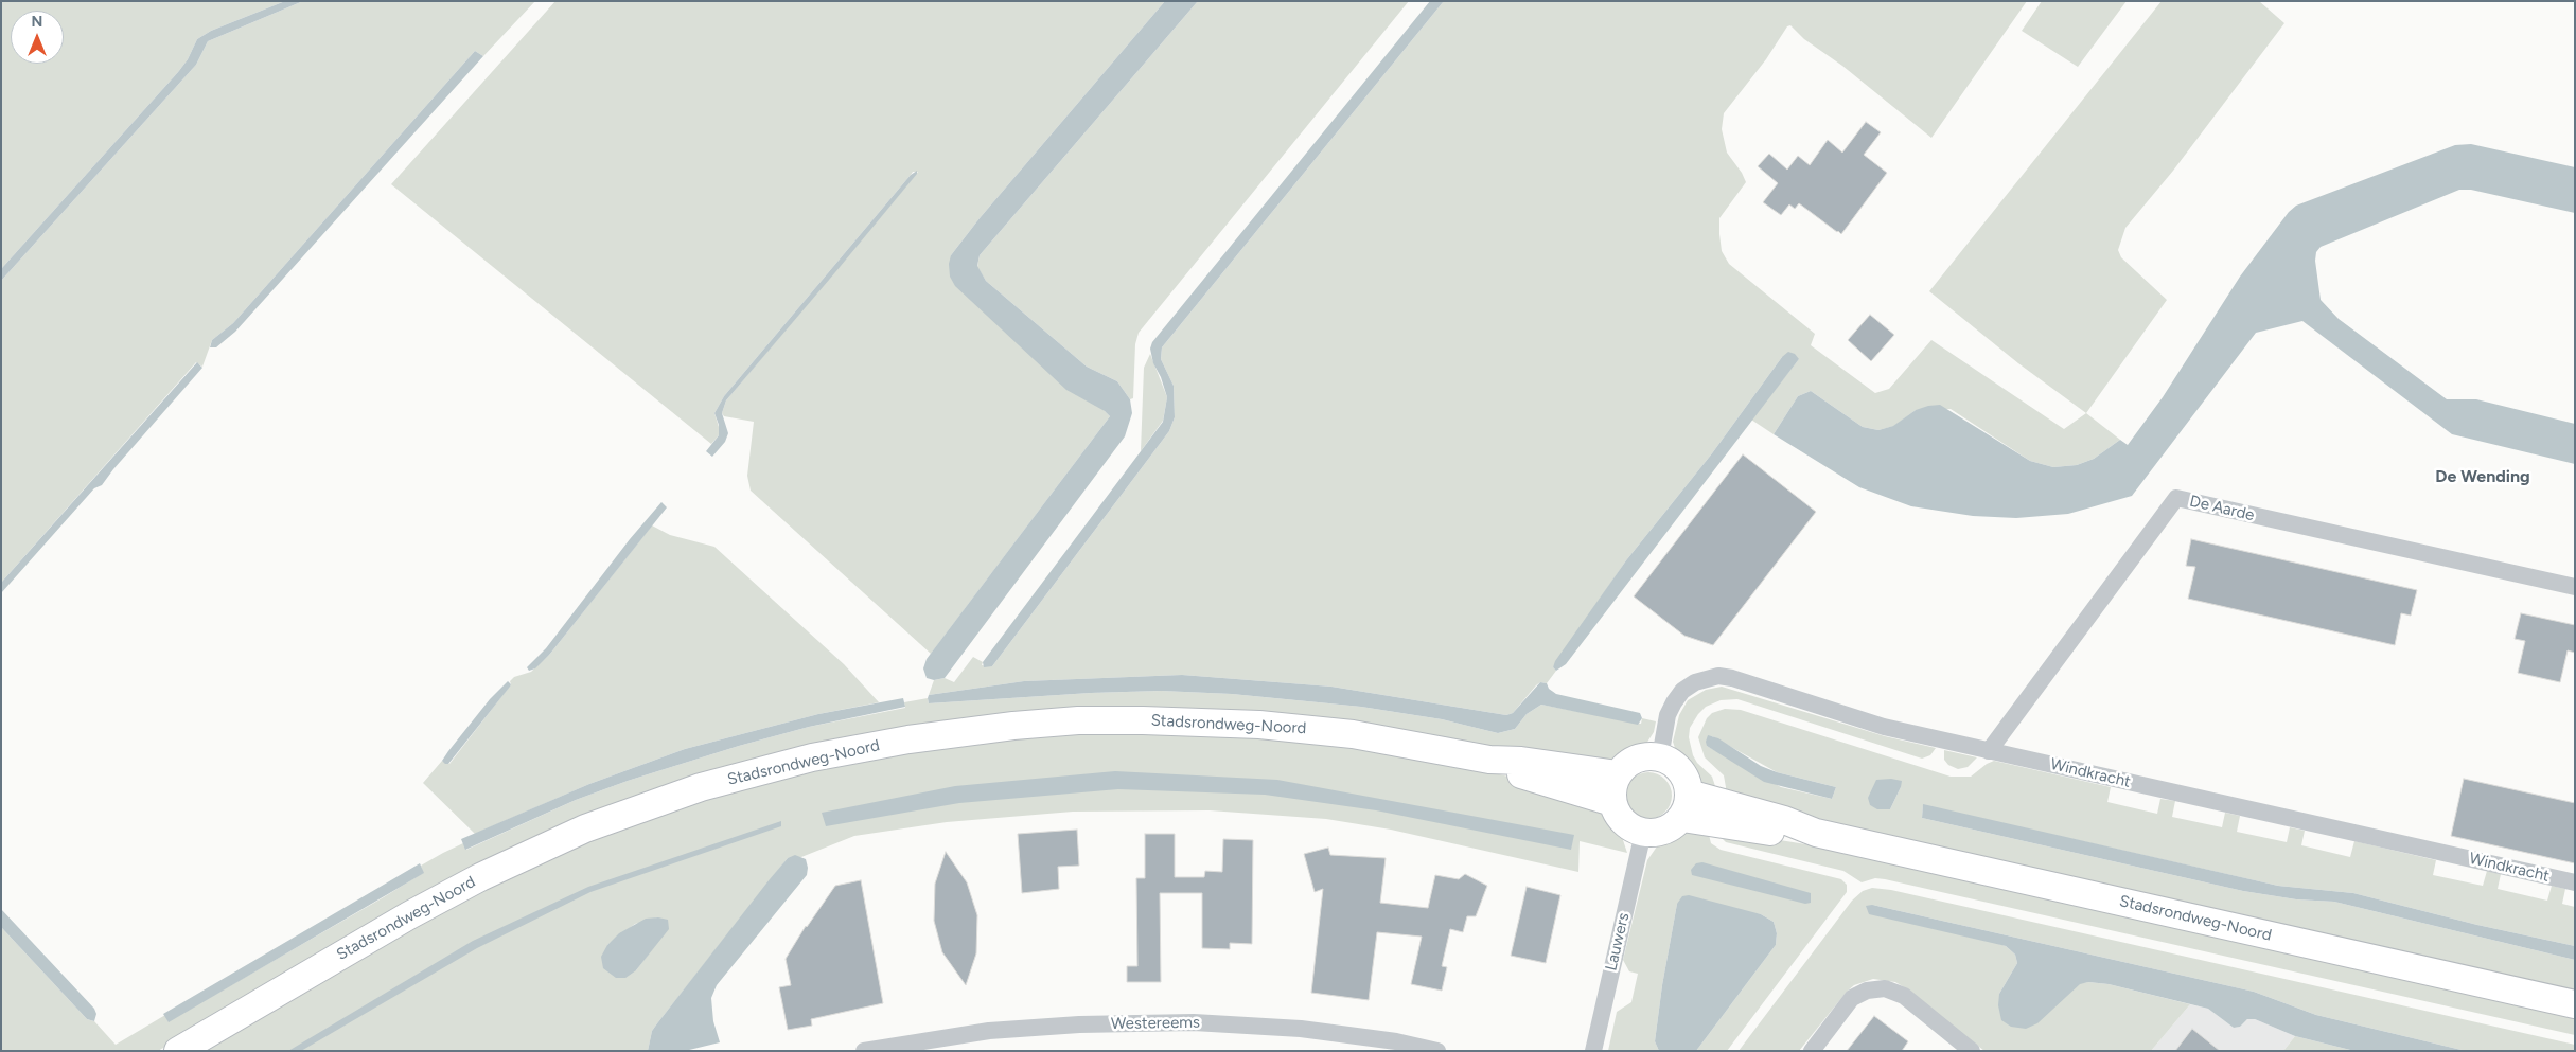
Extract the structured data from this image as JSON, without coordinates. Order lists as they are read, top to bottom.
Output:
{
  "streets": {
    "main road": ["Stadsrondweg-Noord"],
    "street": [
      "De Aarde",
      "Windkracht",
      "Lauwers",
      "Westereems"
    ]
  },
  "crossings": [
    ["De Aarde", "Windkracht"],
    ["Stadsrondweg-Noord", "Windkracht"],
    ["Stadsrondweg-Noord", "Lauwers"],
    ["Windkracht", "Lauwers"]
  ],
  "districts": ["De Wending"],
  "north": "top"
}
